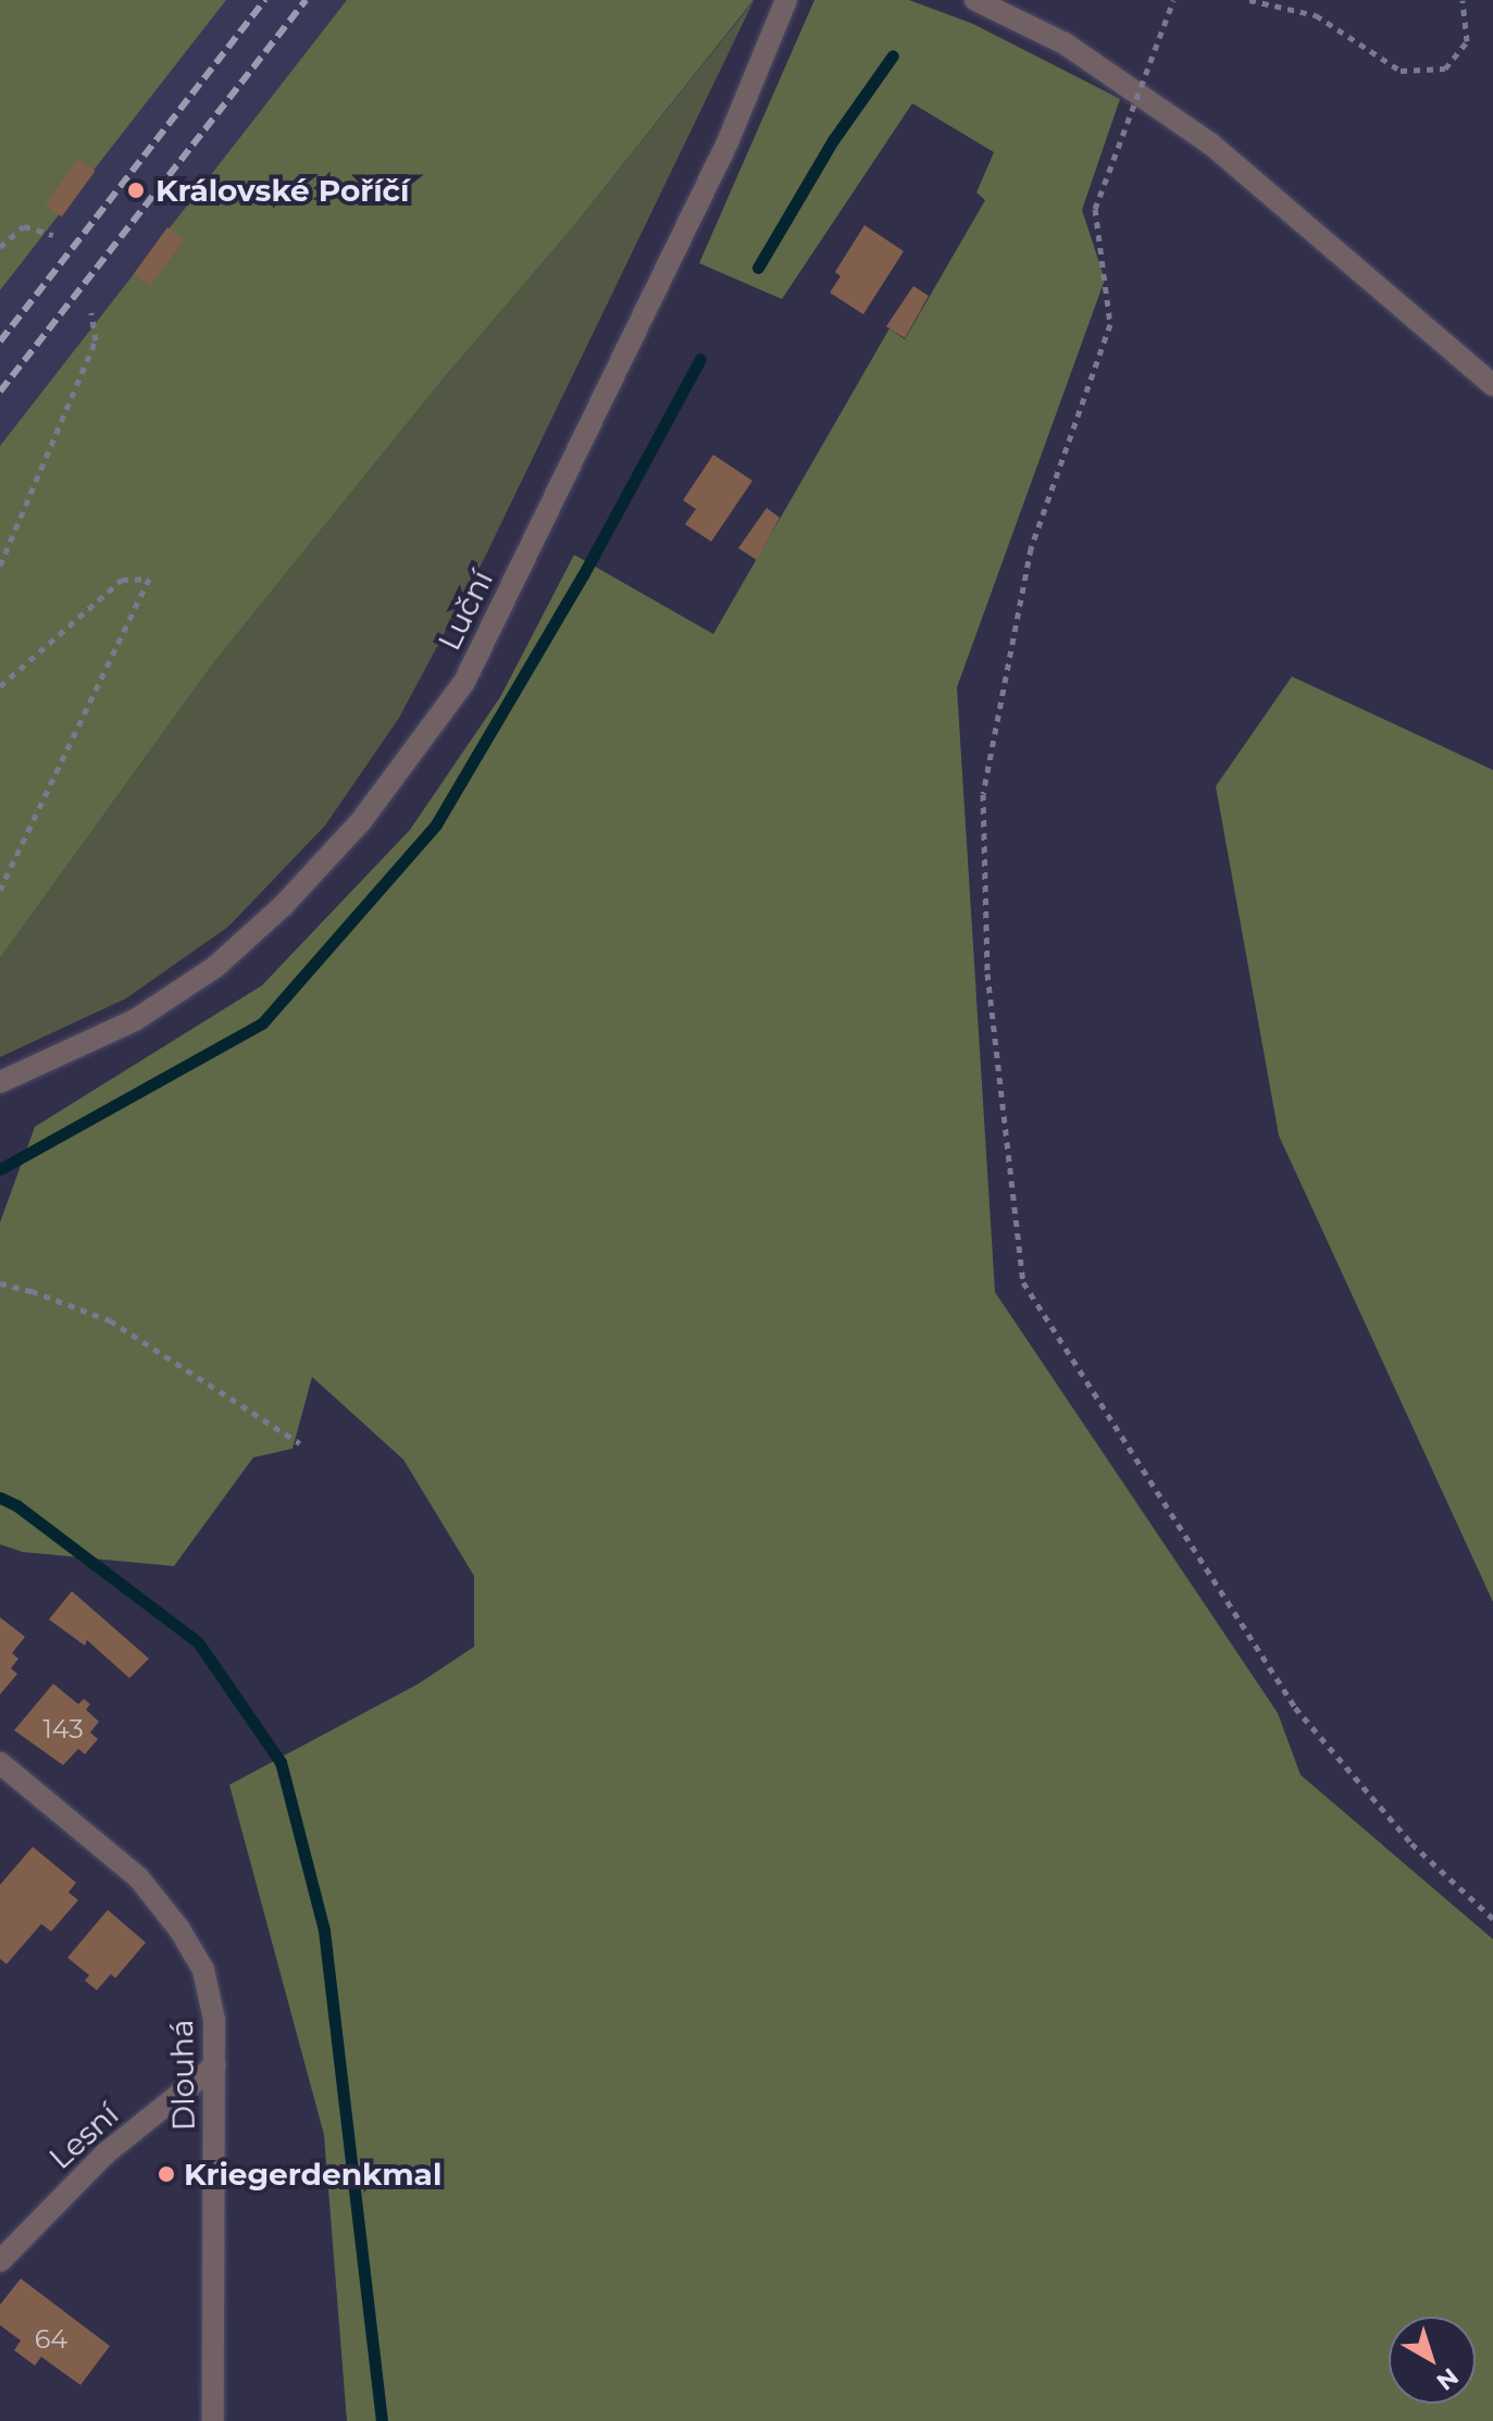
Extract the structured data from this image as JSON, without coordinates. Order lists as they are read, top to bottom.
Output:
{
  "streets": {
    "street": ["Luční", "Dlouhá", "Lesní"]
  },
  "crossings": [
    ["Dlouhá", "Lesní"]
  ],
  "places": ["Královské Poříčí", "Kriegerdenkmal"],
  "house_numbers": ["143", "64"],
  "north": "bottom right"
}
